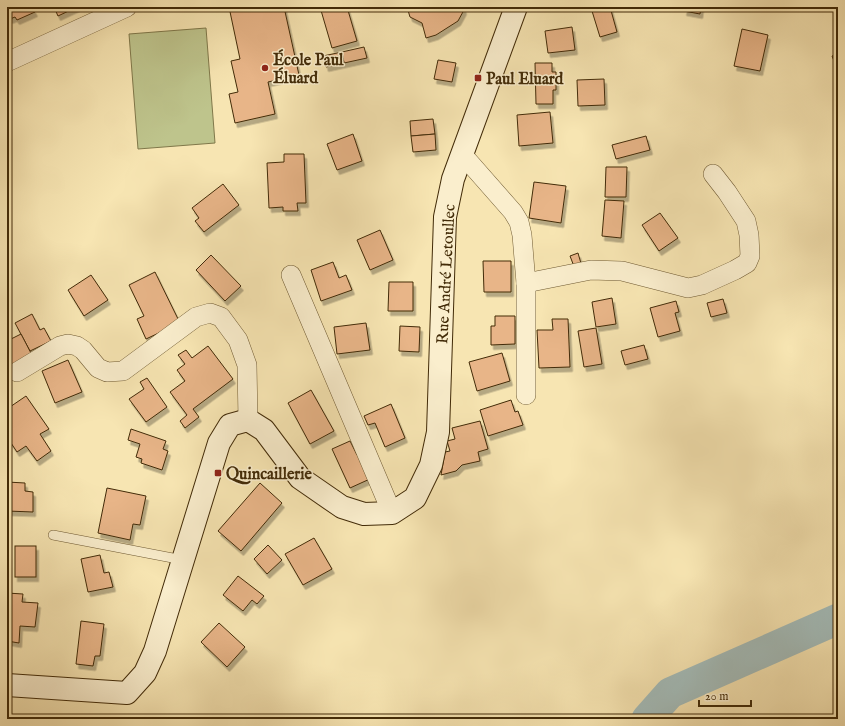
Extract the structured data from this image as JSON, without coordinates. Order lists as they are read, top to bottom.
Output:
{
  "streets": {
    "main road": ["Rue André Letoullec"]
  },
  "places": {
    "other": ["École Paul Éluard"],
    "transit": ["Paul Eluard", "Quincaillerie"]
  },
  "scale_bar": "20 m"
}
